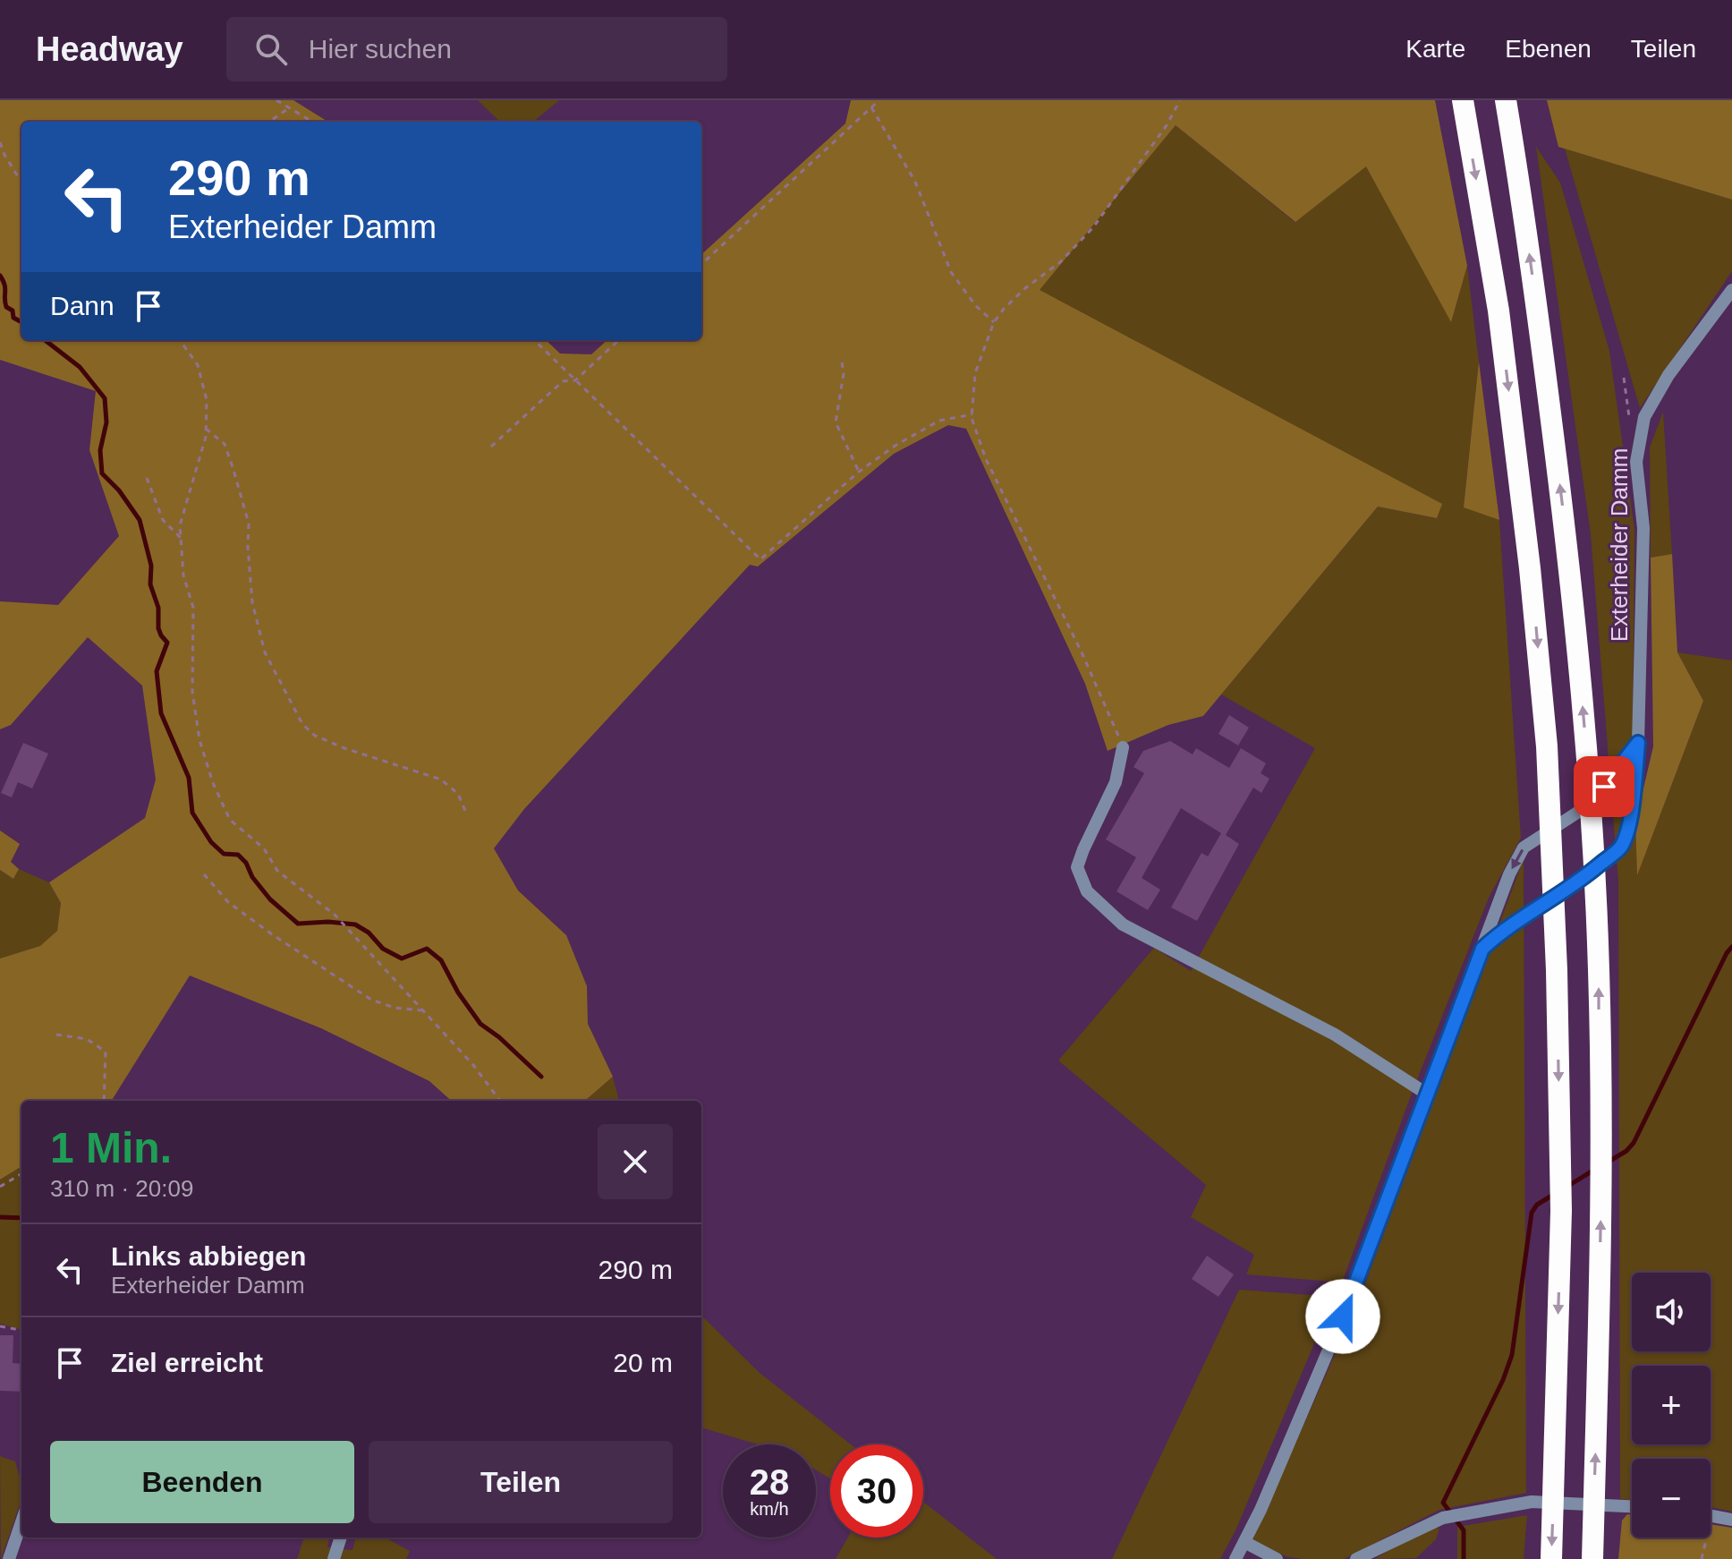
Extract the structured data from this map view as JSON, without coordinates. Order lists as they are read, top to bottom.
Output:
{
  "streets": {
    "street": ["Exterheider Damm"]
  },
  "page": {
    "header": "Headway",
    "search": "Hier suchen",
    "nav": ["Karte", "Ebenen", "Teilen"],
    "turn": ["290 m", "Exterheider Damm"],
    "then": "Dann",
    "heading": ["1 Min.", "310 m · 20:09"],
    "list": [
      {
        "name": "Links abbiegen",
        "note": "Exterheider Damm",
        "value": "290 m"
      },
      {
        "name": "Ziel erreicht",
        "value": "20 m"
      }
    ],
    "map_buttons": ["+", "−"],
    "buttons": ["Beenden", "Teilen"],
    "speed": "28 km/h",
    "limit": "30"
  }
}
